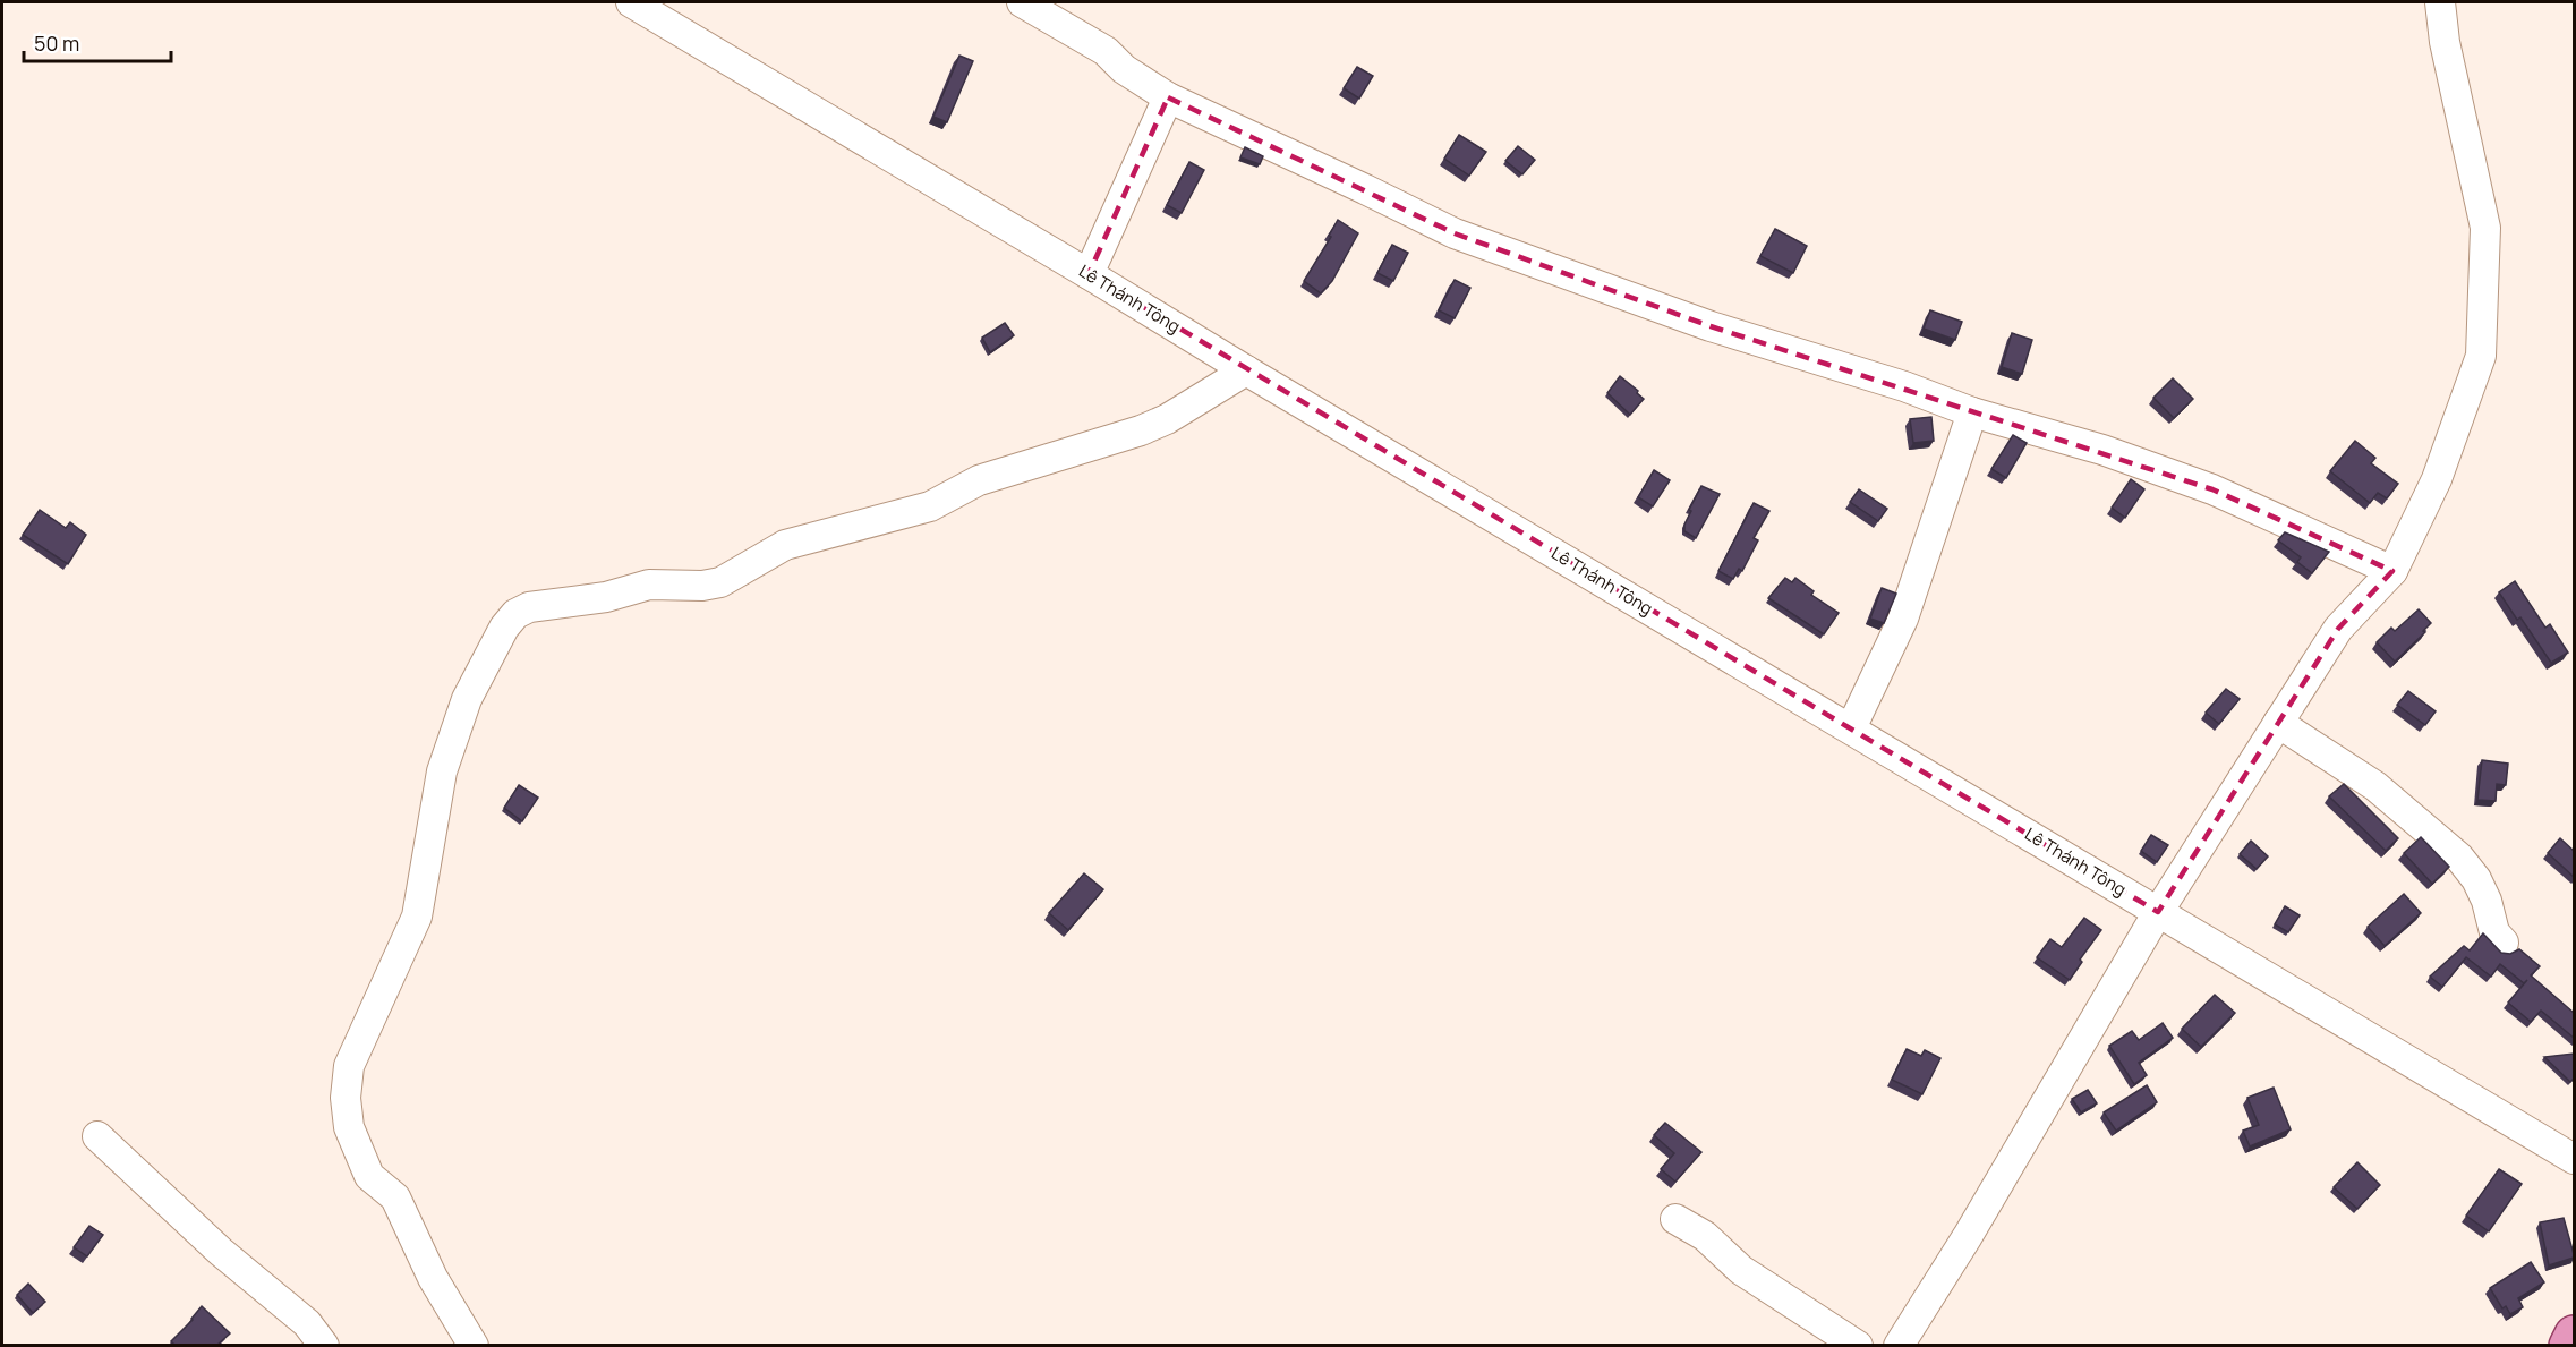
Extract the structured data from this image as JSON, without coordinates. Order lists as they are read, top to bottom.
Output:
{
  "streets": {
    "street": ["Lê Thánh Tông"]
  },
  "scale_bar": "50 m"
}
